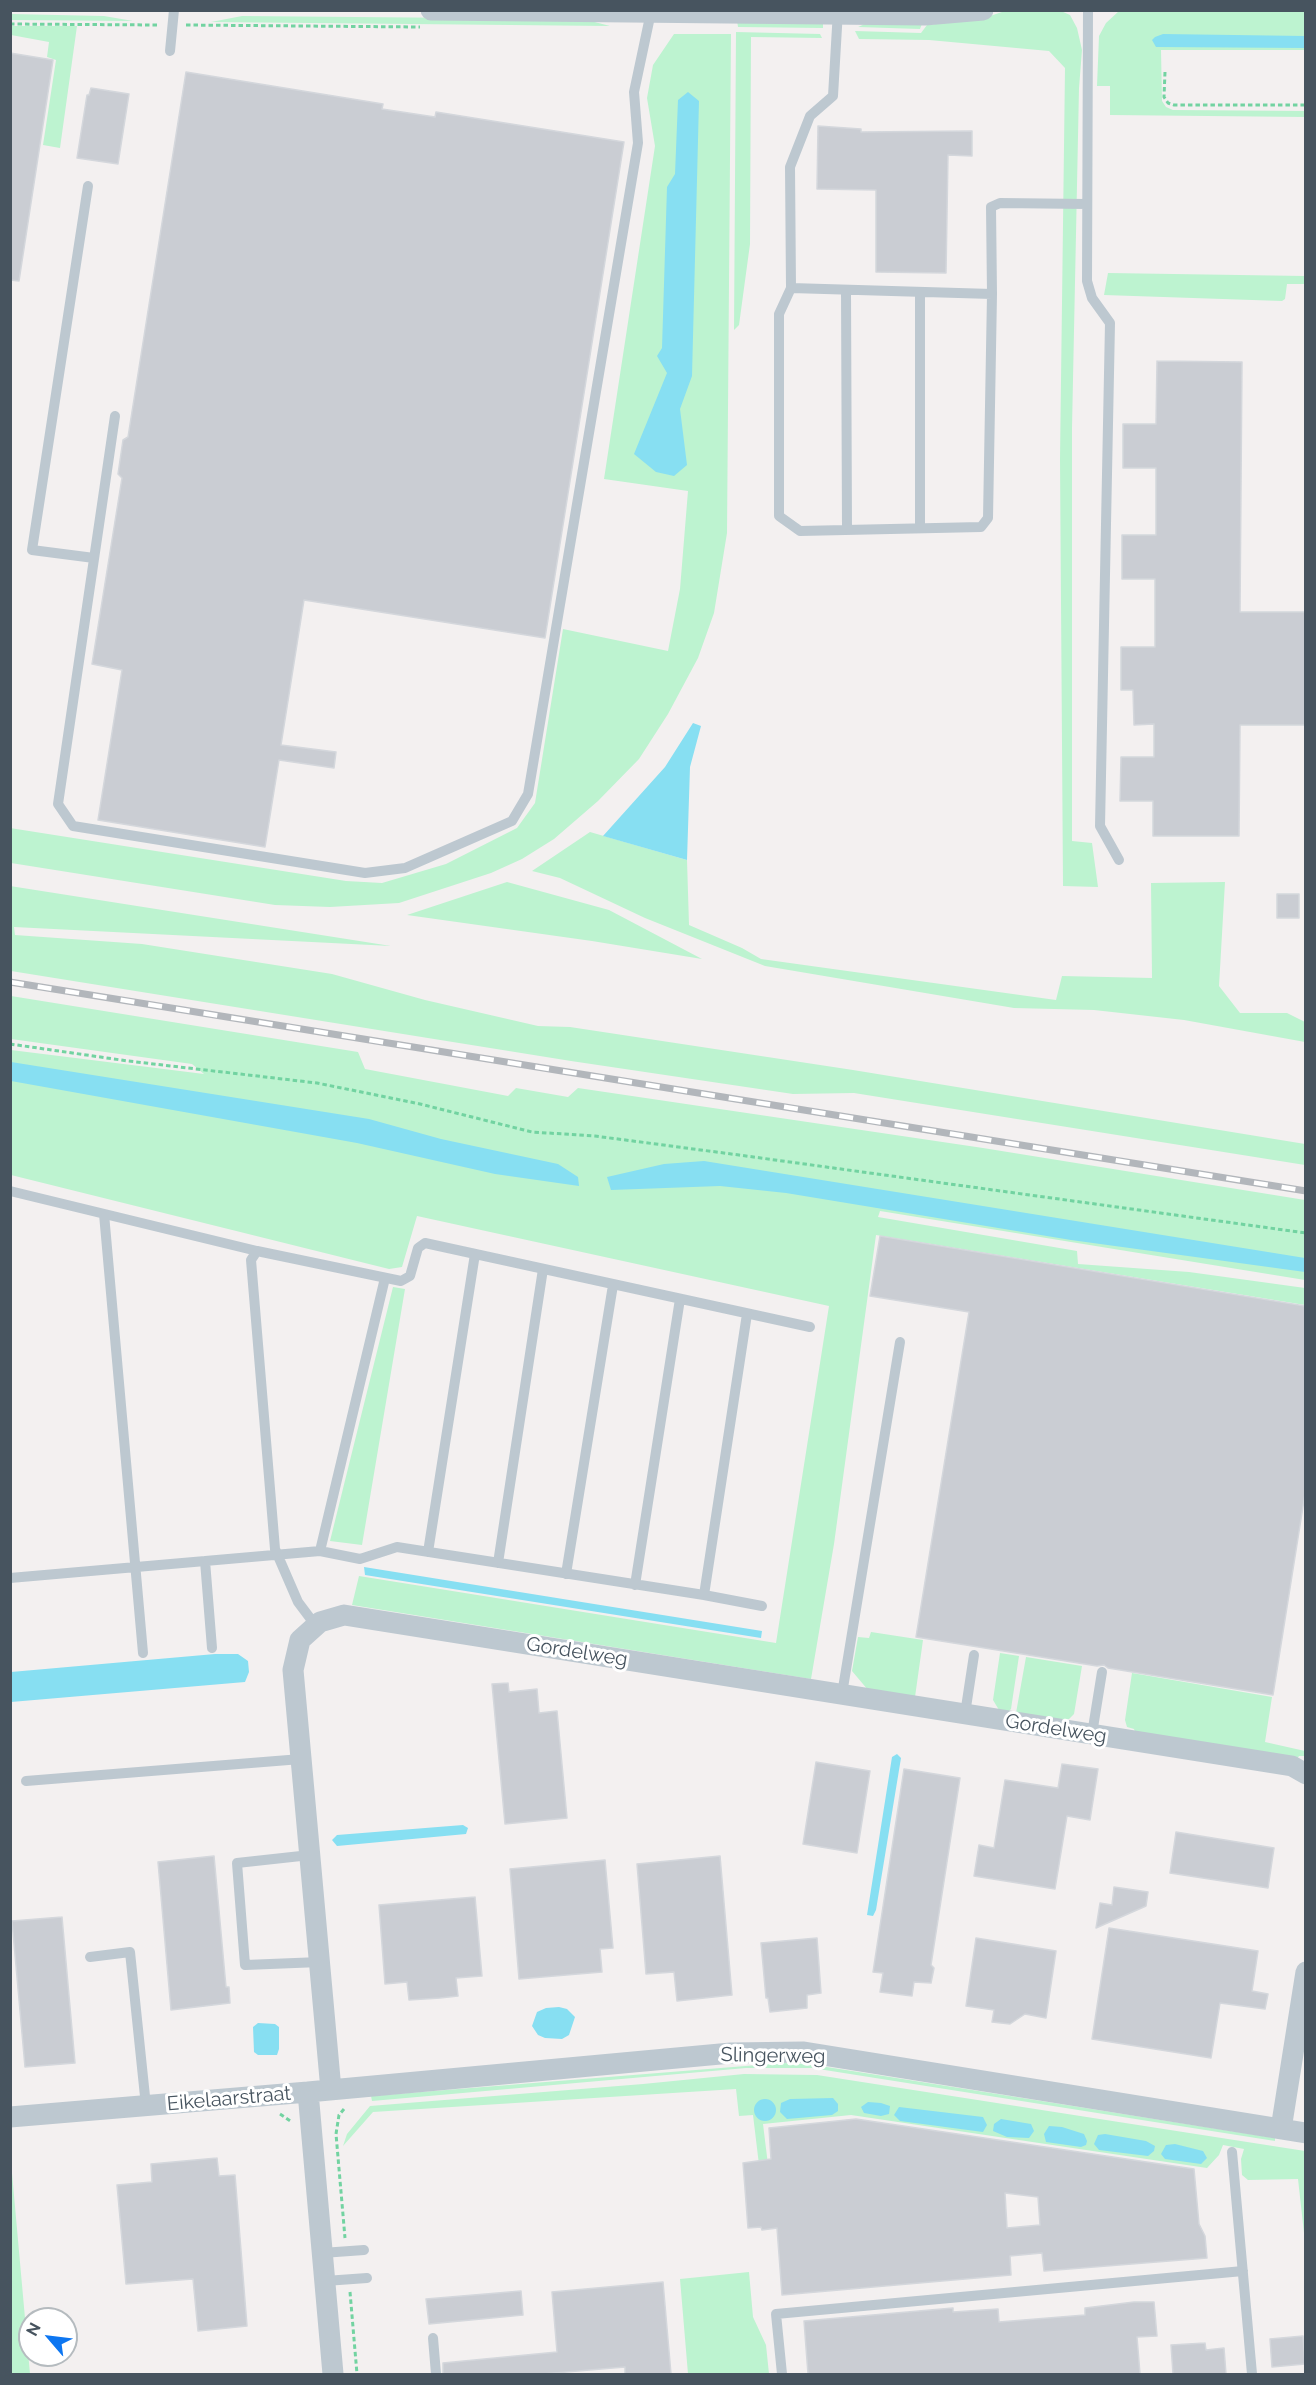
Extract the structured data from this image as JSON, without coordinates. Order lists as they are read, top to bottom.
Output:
{
  "streets": {
    "street": ["Gordelweg", "Slingerweg", "Eikelaarstraat"]
  },
  "crossings": [
    ["Gordelweg", "Slingerweg"],
    ["Slingerweg", "Eikelaarstraat"]
  ],
  "north": "top left"
}
